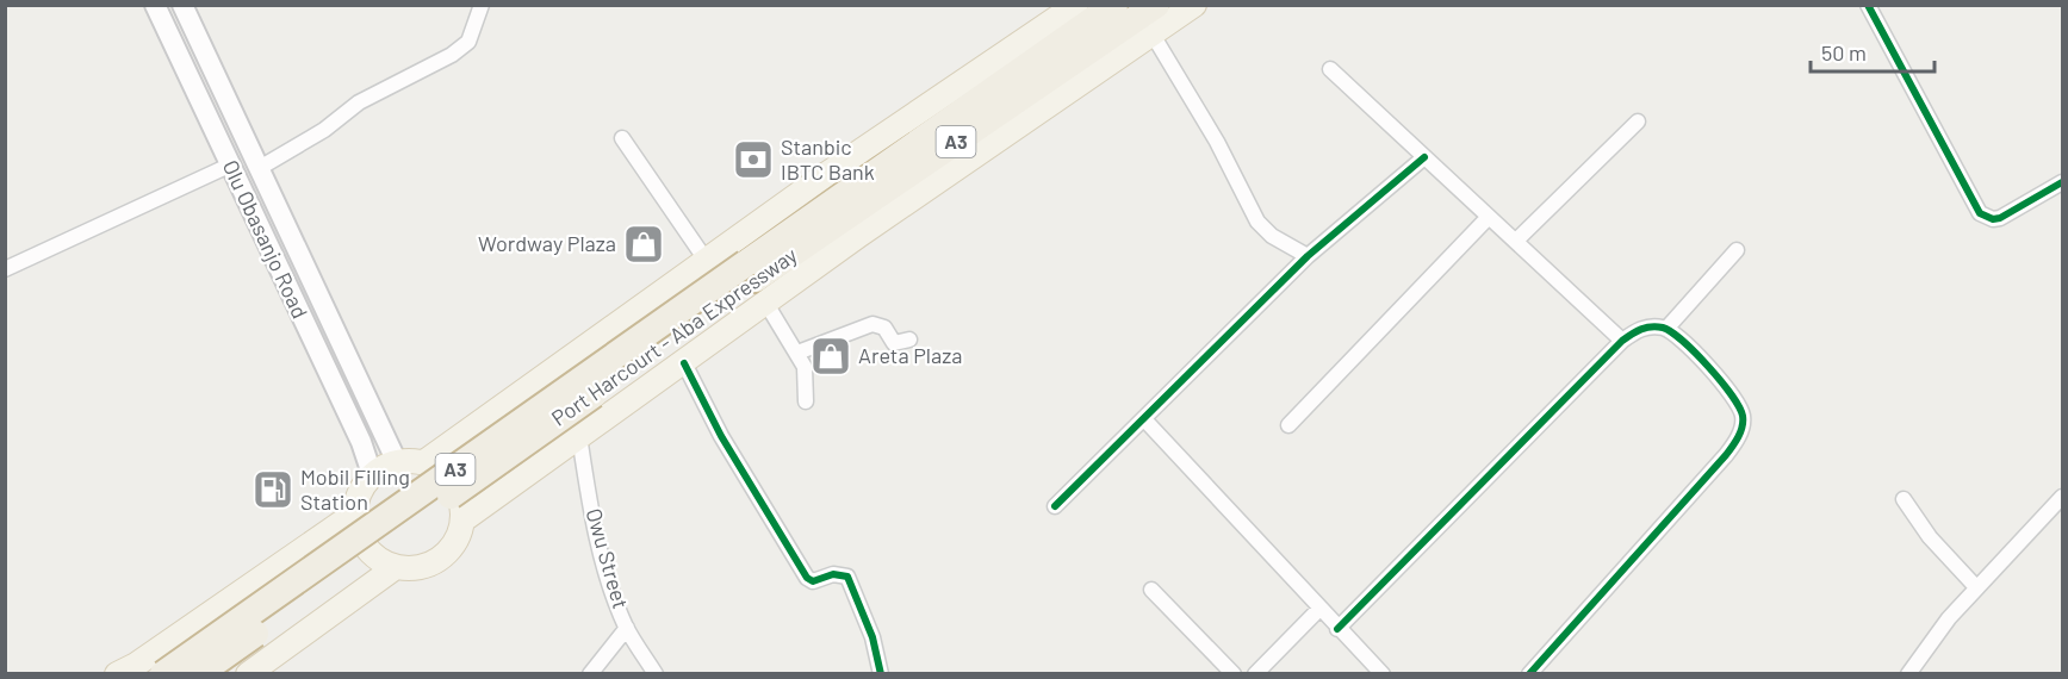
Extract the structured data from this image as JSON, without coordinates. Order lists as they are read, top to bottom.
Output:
{
  "streets": {
    "highway": ["A3", "Port Harcourt - Aba Expressway"],
    "main road": ["Olu Obasanjo Road"],
    "street": ["Owu Street"]
  },
  "places": {
    "bank": ["Stanbic IBTC Bank"],
    "shop": ["Wordway Plaza", "Areta Plaza"],
    "fuel station": ["Mobil Filling Station"]
  },
  "scale_bar": "50 m"
}
